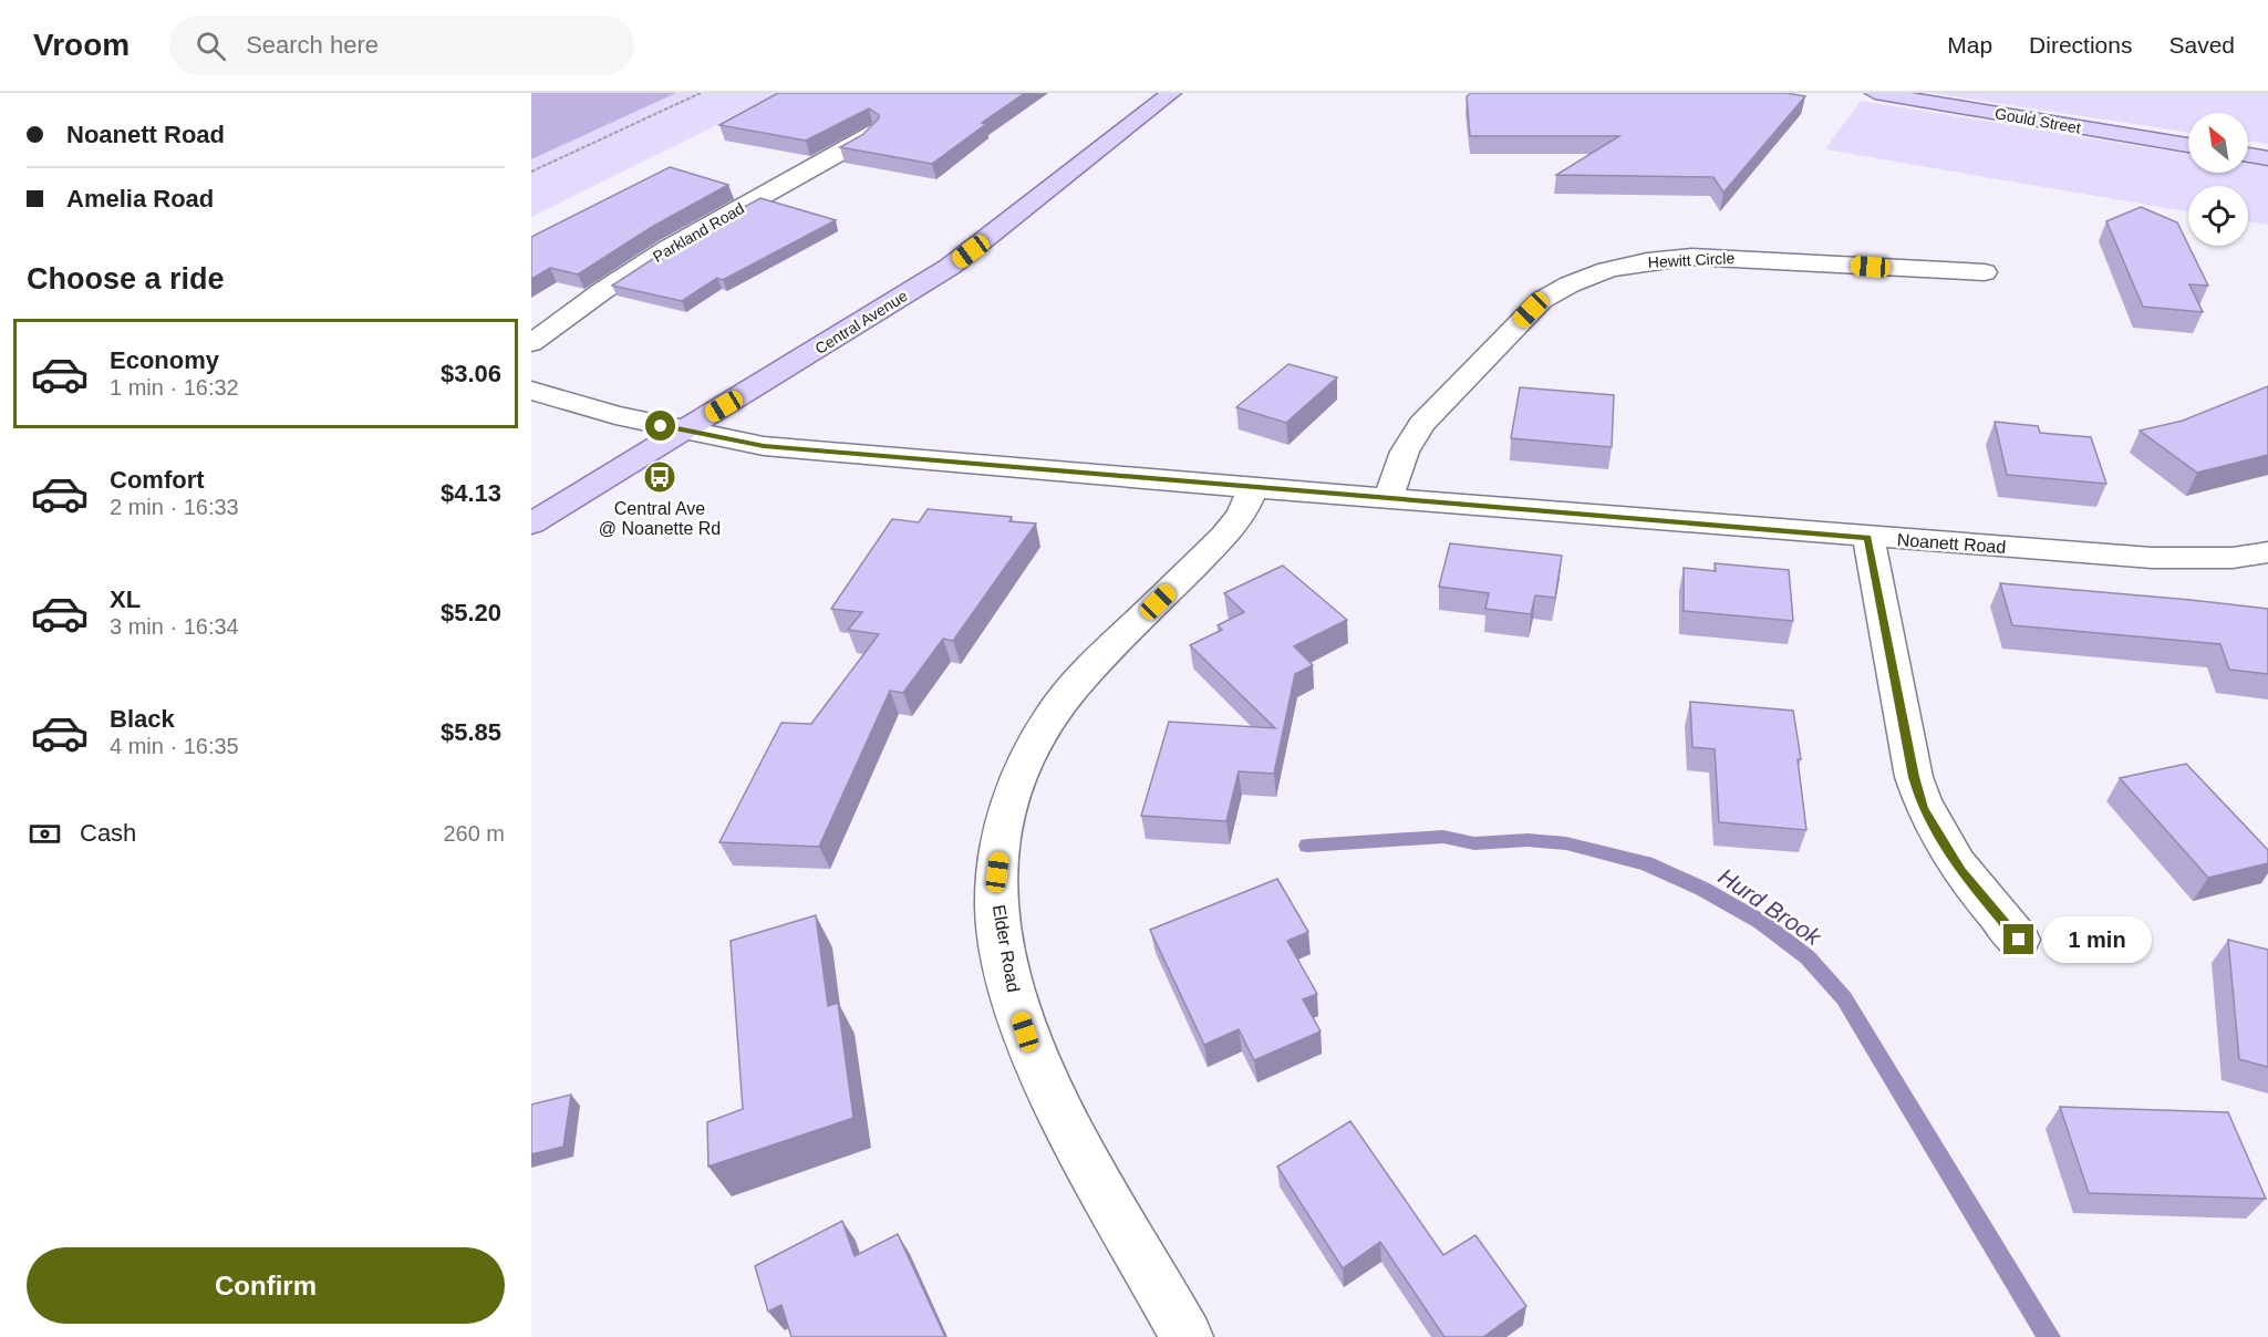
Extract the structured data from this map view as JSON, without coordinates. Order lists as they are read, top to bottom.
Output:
{
  "streets": {
    "main road": ["Gould Street", "Central Avenue"],
    "street": [
      "Parkland Road",
      "Hewitt Circle",
      "Noanett Road",
      "Elder Road"
    ]
  },
  "crossings": [
    ["Hewitt Circle", "Noanett Road"],
    ["Central Avenue", "Noanett Road"],
    ["Noanett Road", "Elder Road"]
  ],
  "water": ["Hurd Brook"],
  "places": {
    "bus stop": ["Central Ave @ Noanette Rd"]
  },
  "north": "top left",
  "page": {
    "header": "Vroom",
    "search": "Search here",
    "nav": ["Map", "Directions", "Saved"],
    "banner": ["Noanett Road", "Amelia Road"],
    "heading": "Choose a ride",
    "list": [
      {
        "name": "Economy",
        "note": "1 min · 16:32",
        "value": "$3.06"
      },
      {
        "name": "Comfort",
        "note": "2 min · 16:33",
        "value": "$4.13"
      },
      {
        "name": "XL",
        "note": "3 min · 16:34",
        "value": "$5.20"
      },
      {
        "name": "Black",
        "note": "4 min · 16:35",
        "value": "$5.85"
      }
    ],
    "pay": ["Cash", "260 m"],
    "bubble": "1 min",
    "buttons": "Confirm"
  }
}
